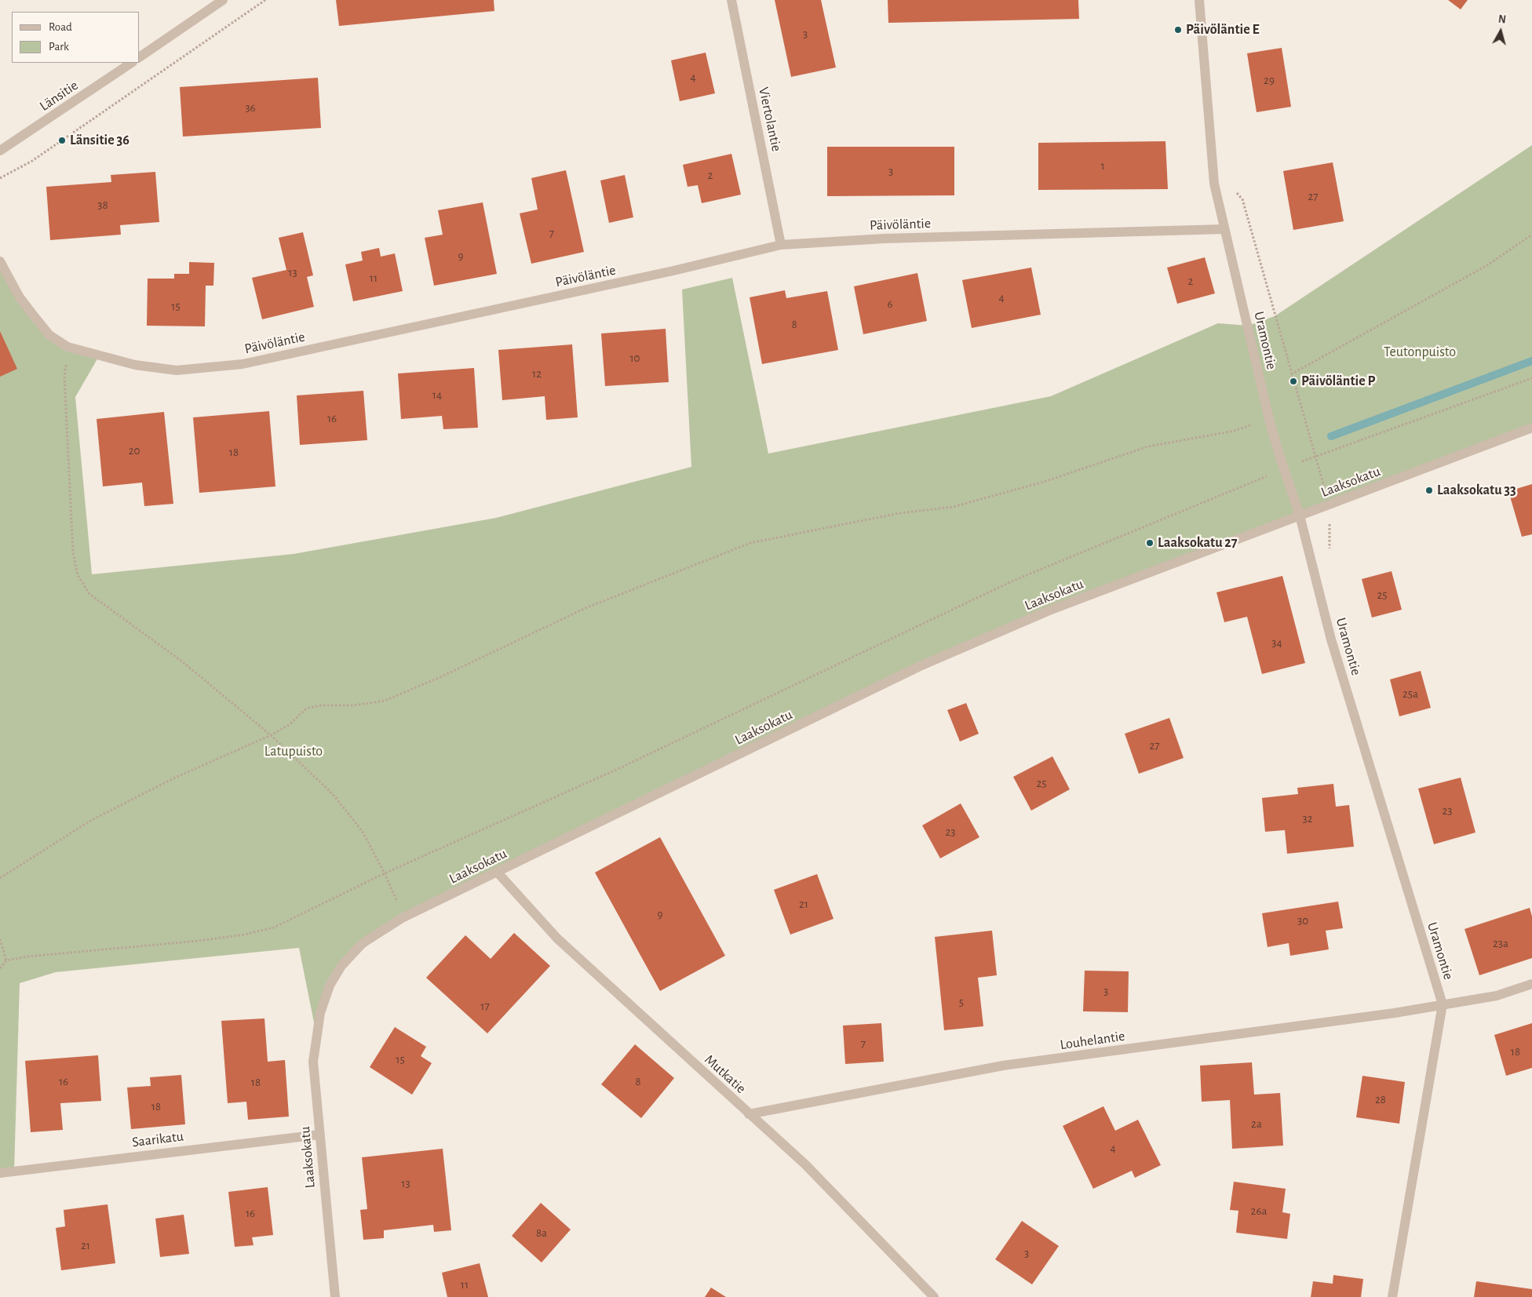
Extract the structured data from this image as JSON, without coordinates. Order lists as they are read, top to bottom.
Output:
{
  "streets": {
    "street": [
      "Länsitie",
      "Viertolantie",
      "Päivöläntie",
      "Uramontie",
      "Laaksokatu",
      "Louhelantie",
      "Mutkatie",
      "Saarikatu"
    ]
  },
  "crossings": [
    ["Viertolantie", "Päivöläntie"],
    ["Päivöläntie", "Uramontie"],
    ["Uramontie", "Laaksokatu"],
    ["Uramontie", "Louhelantie"],
    ["Laaksokatu", "Mutkatie"],
    ["Laaksokatu", "Saarikatu"],
    ["Louhelantie", "Mutkatie"]
  ],
  "parks": ["Teutonpuisto", "Latupuisto"],
  "places": [
    "Päivöläntie E",
    "Länsitie 36",
    "Päivöläntie P",
    "Laaksokatu 33",
    "Laaksokatu 27"
  ],
  "house_numbers": [
    "3",
    "4",
    "29",
    "36",
    "1",
    "3",
    "2",
    "27",
    "38",
    "7",
    "9",
    "13",
    "11",
    "2",
    "4",
    "6",
    "15",
    "8",
    "10",
    "12",
    "14",
    "16",
    "20",
    "18",
    "25",
    "34",
    "25a",
    "27",
    "25",
    "23",
    "32",
    "23",
    "21",
    "9",
    "30",
    "23a",
    "3",
    "5",
    "17",
    "7",
    "18",
    "15",
    "16",
    "8",
    "18",
    "28",
    "18",
    "2a",
    "4",
    "13",
    "26a",
    "16",
    "8a",
    "21",
    "3",
    "11"
  ],
  "legend": ["Road", "Park"],
  "north": "top"
}
